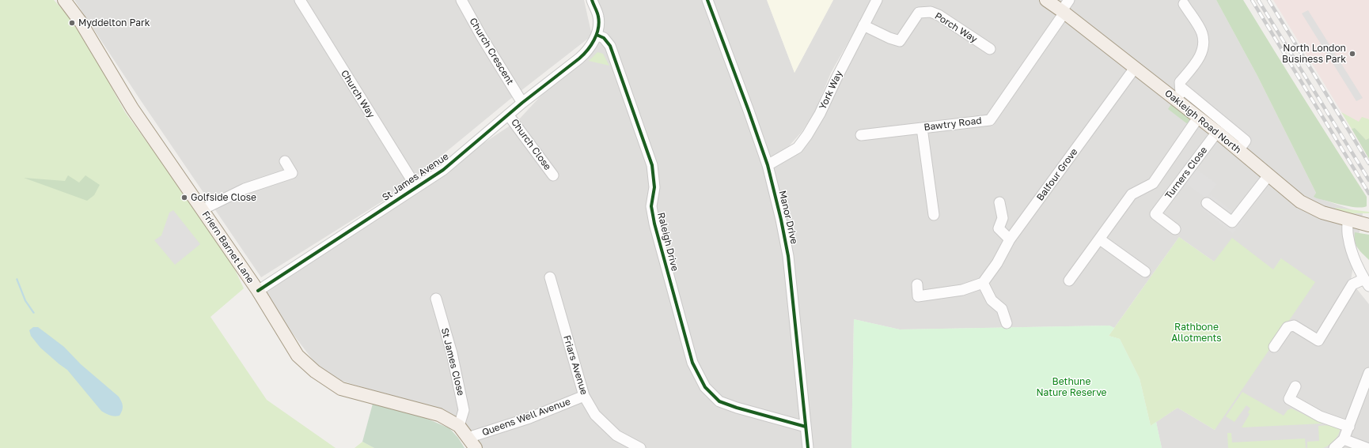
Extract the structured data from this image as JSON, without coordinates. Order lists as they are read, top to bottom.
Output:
{
  "streets": {
    "main road": ["Oakleigh Road North", "Friern Barnet Lane"],
    "street": [
      "Porch Way",
      "Church Crescent",
      "York Way",
      "Church Way",
      "Bawtry Road",
      "Church Close",
      "Turners Close",
      "Balfour Grove",
      "St James Avenue",
      "Manor Drive",
      "Raleigh Drive",
      "St James Close",
      "Friars Avenue",
      "Queens Well Avenue"
    ]
  },
  "crossings": [
    ["Porch Way", "York Way"],
    ["Church Crescent", "St James Avenue"],
    ["York Way", "Manor Drive"],
    ["Church Way", "St James Avenue"],
    ["Oakleigh Road North", "Bawtry Road"],
    ["Oakleigh Road North", "Turners Close"],
    ["Oakleigh Road North", "Balfour Grove"],
    ["Church Close", "St James Avenue"],
    ["St James Avenue", "Raleigh Drive"],
    ["St James Avenue", "Friern Barnet Lane"],
    ["Manor Drive", "Raleigh Drive"],
    ["Friern Barnet Lane", "St James Close"],
    ["Friern Barnet Lane", "Queens Well Avenue"],
    ["Friars Avenue", "Queens Well Avenue"]
  ],
  "parks": ["Rathbone Allotments", "Bethune Nature Reserve"],
  "places": ["Myddelton Park", "North London Business Park", "Golfside Close"]
}
